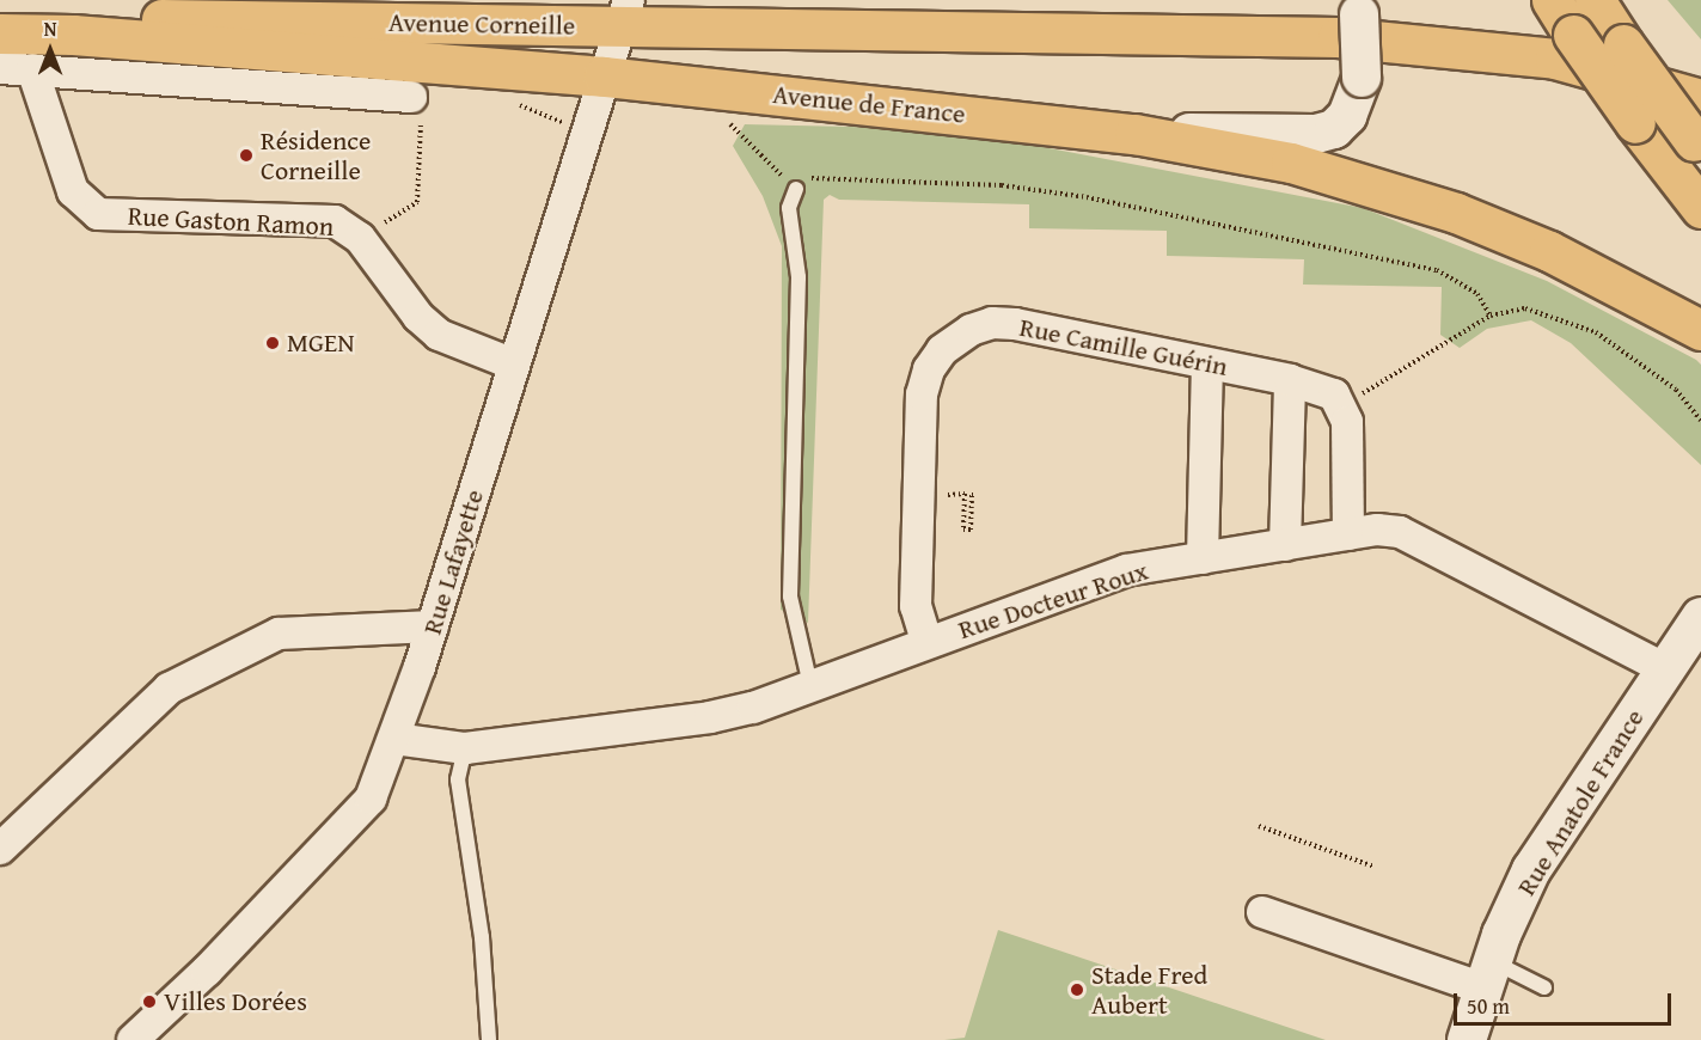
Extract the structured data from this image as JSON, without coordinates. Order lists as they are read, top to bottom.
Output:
{
  "streets": {
    "main road": ["Avenue Corneille", "Avenue de France"],
    "street": [
      "Rue Gaston Ramon",
      "Rue Camille Guérin",
      "Rue Lafayette",
      "Rue Docteur Roux",
      "Rue Anatole France"
    ]
  },
  "crossings": [
    ["Avenue Corneille", "Avenue de France"],
    ["Avenue Corneille", "Rue Lafayette"],
    ["Avenue de France", "Rue Lafayette"],
    ["Rue Gaston Ramon", "Rue Lafayette"],
    ["Rue Camille Guérin", "Rue Docteur Roux"],
    ["Rue Lafayette", "Rue Docteur Roux"],
    ["Rue Docteur Roux", "Rue Anatole France"]
  ],
  "places": [
    "Résidence Corneille",
    "MGEN",
    "Stade Fred Aubert",
    "Villes Dorées"
  ],
  "scale_bar": "50 m",
  "north": "top"
}
